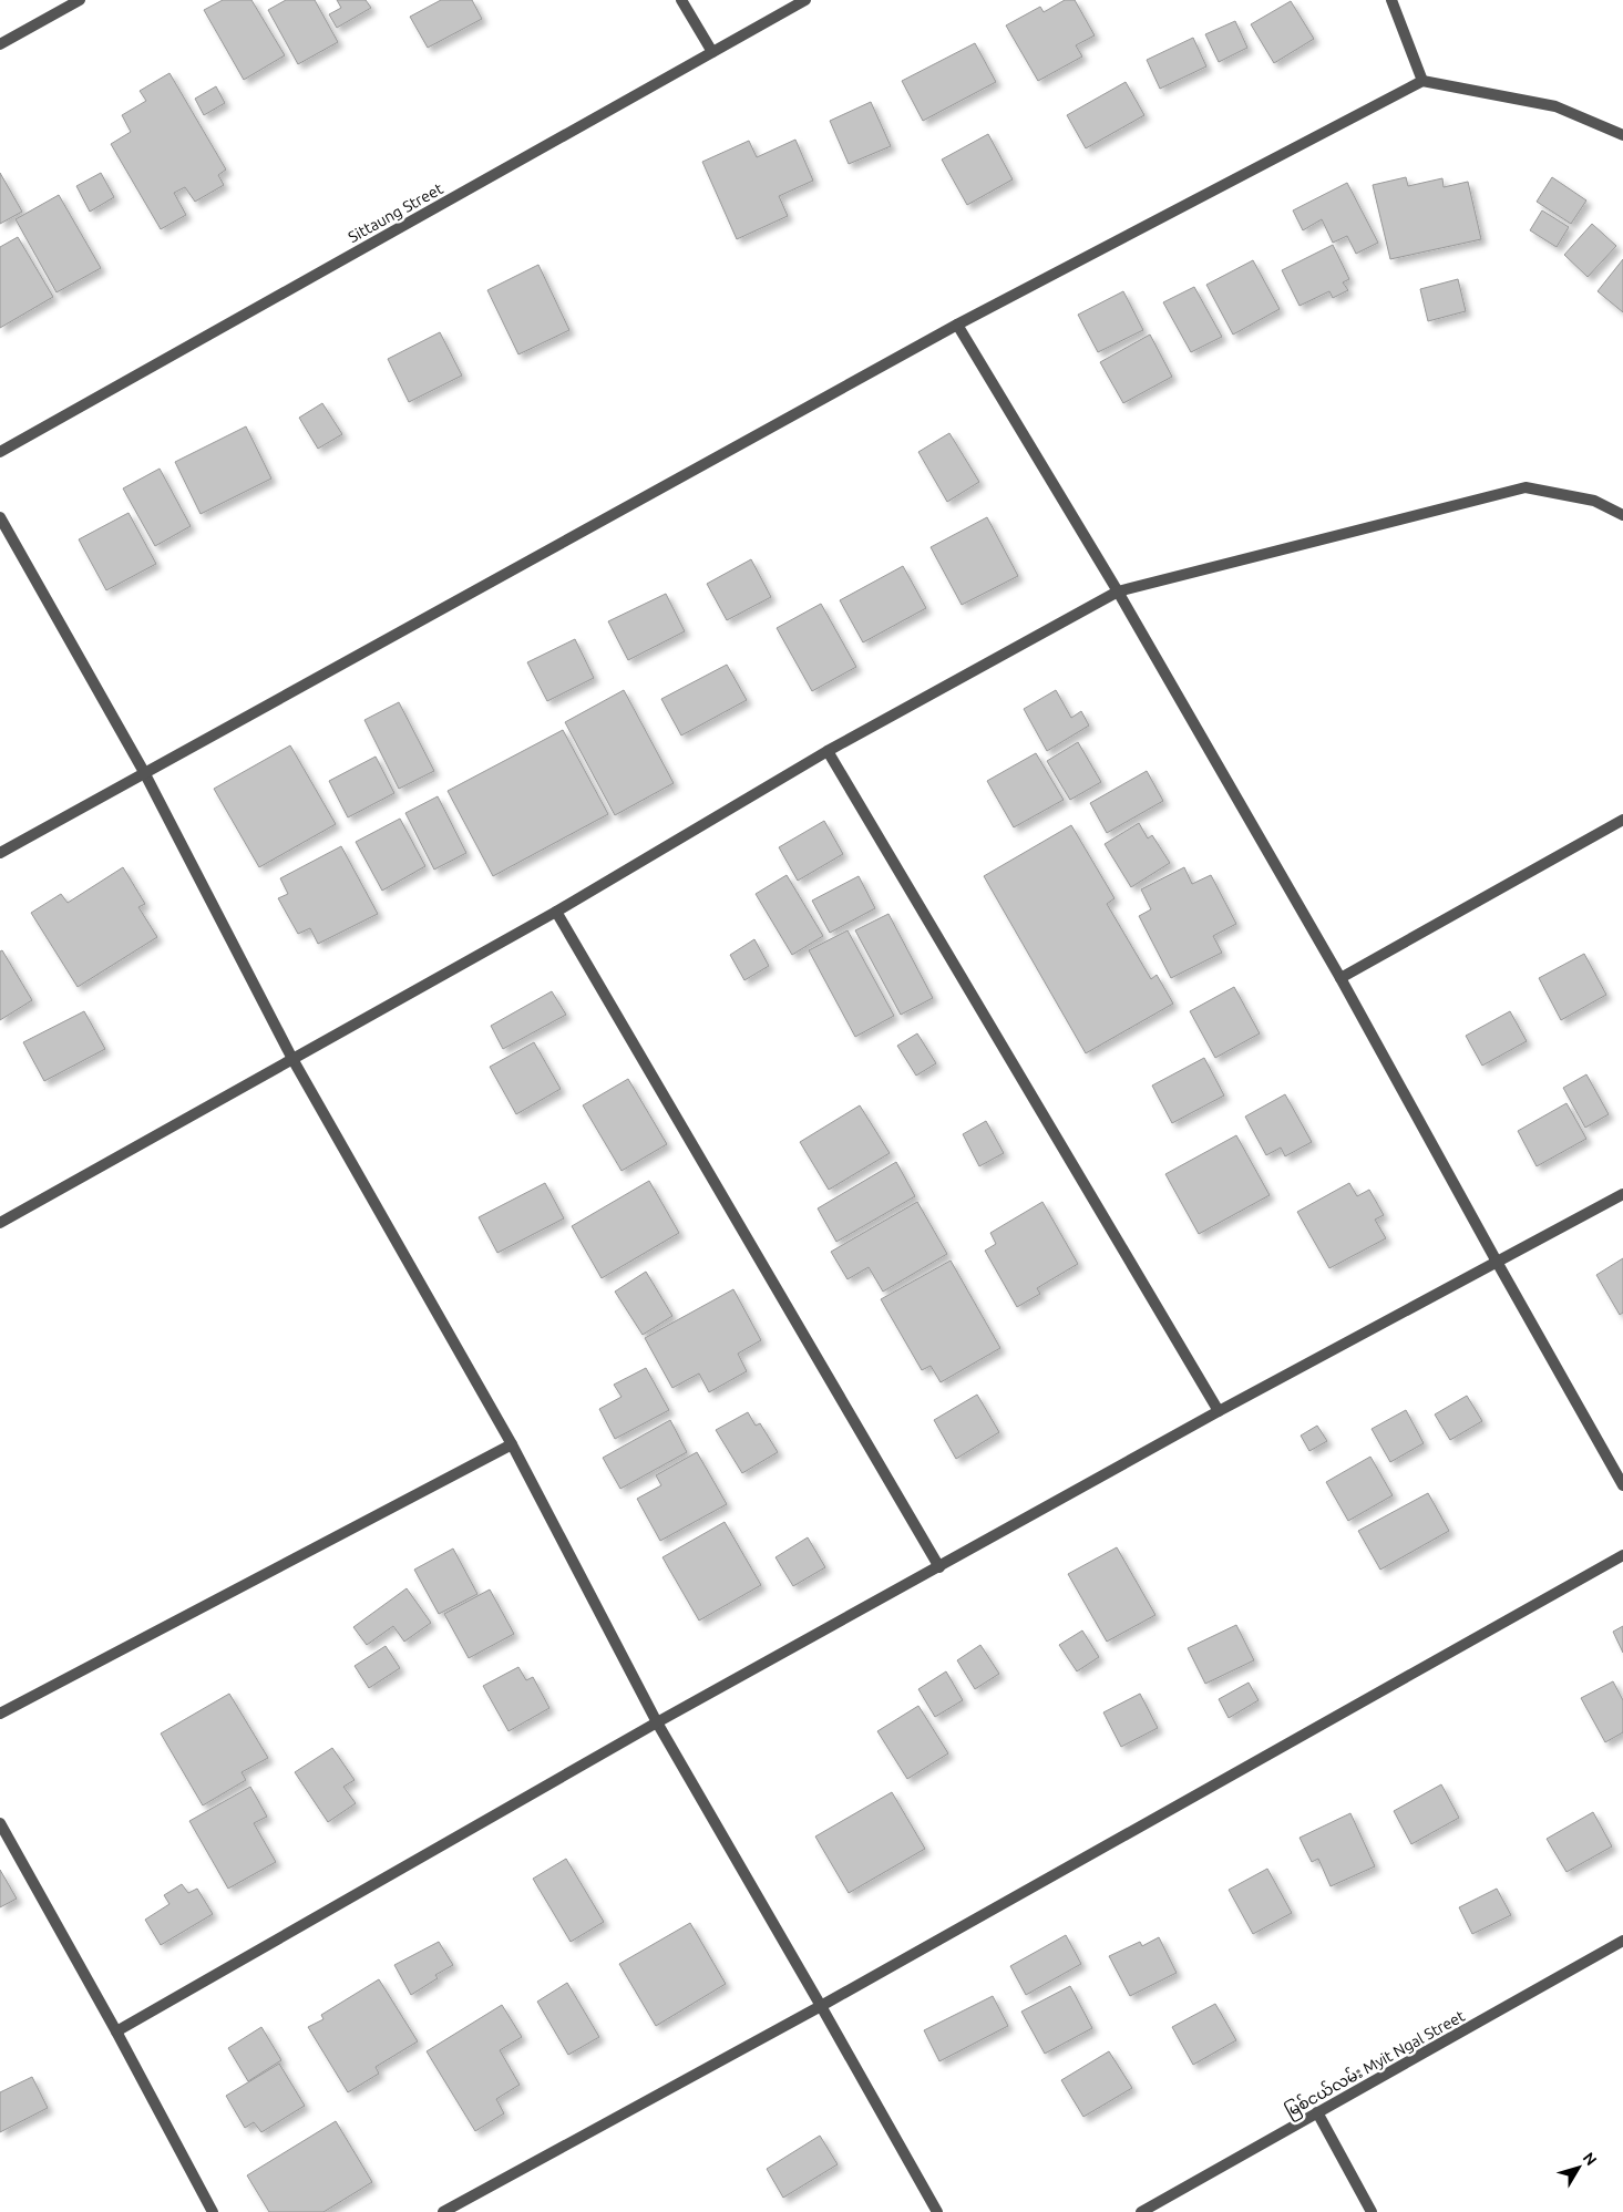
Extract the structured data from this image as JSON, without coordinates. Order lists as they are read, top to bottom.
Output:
{
  "streets": {
    "street": ["Sittaung Street", "မြစ်ငယ်လမ်း Myit Ngal Street"]
  },
  "north": "top right"
}
